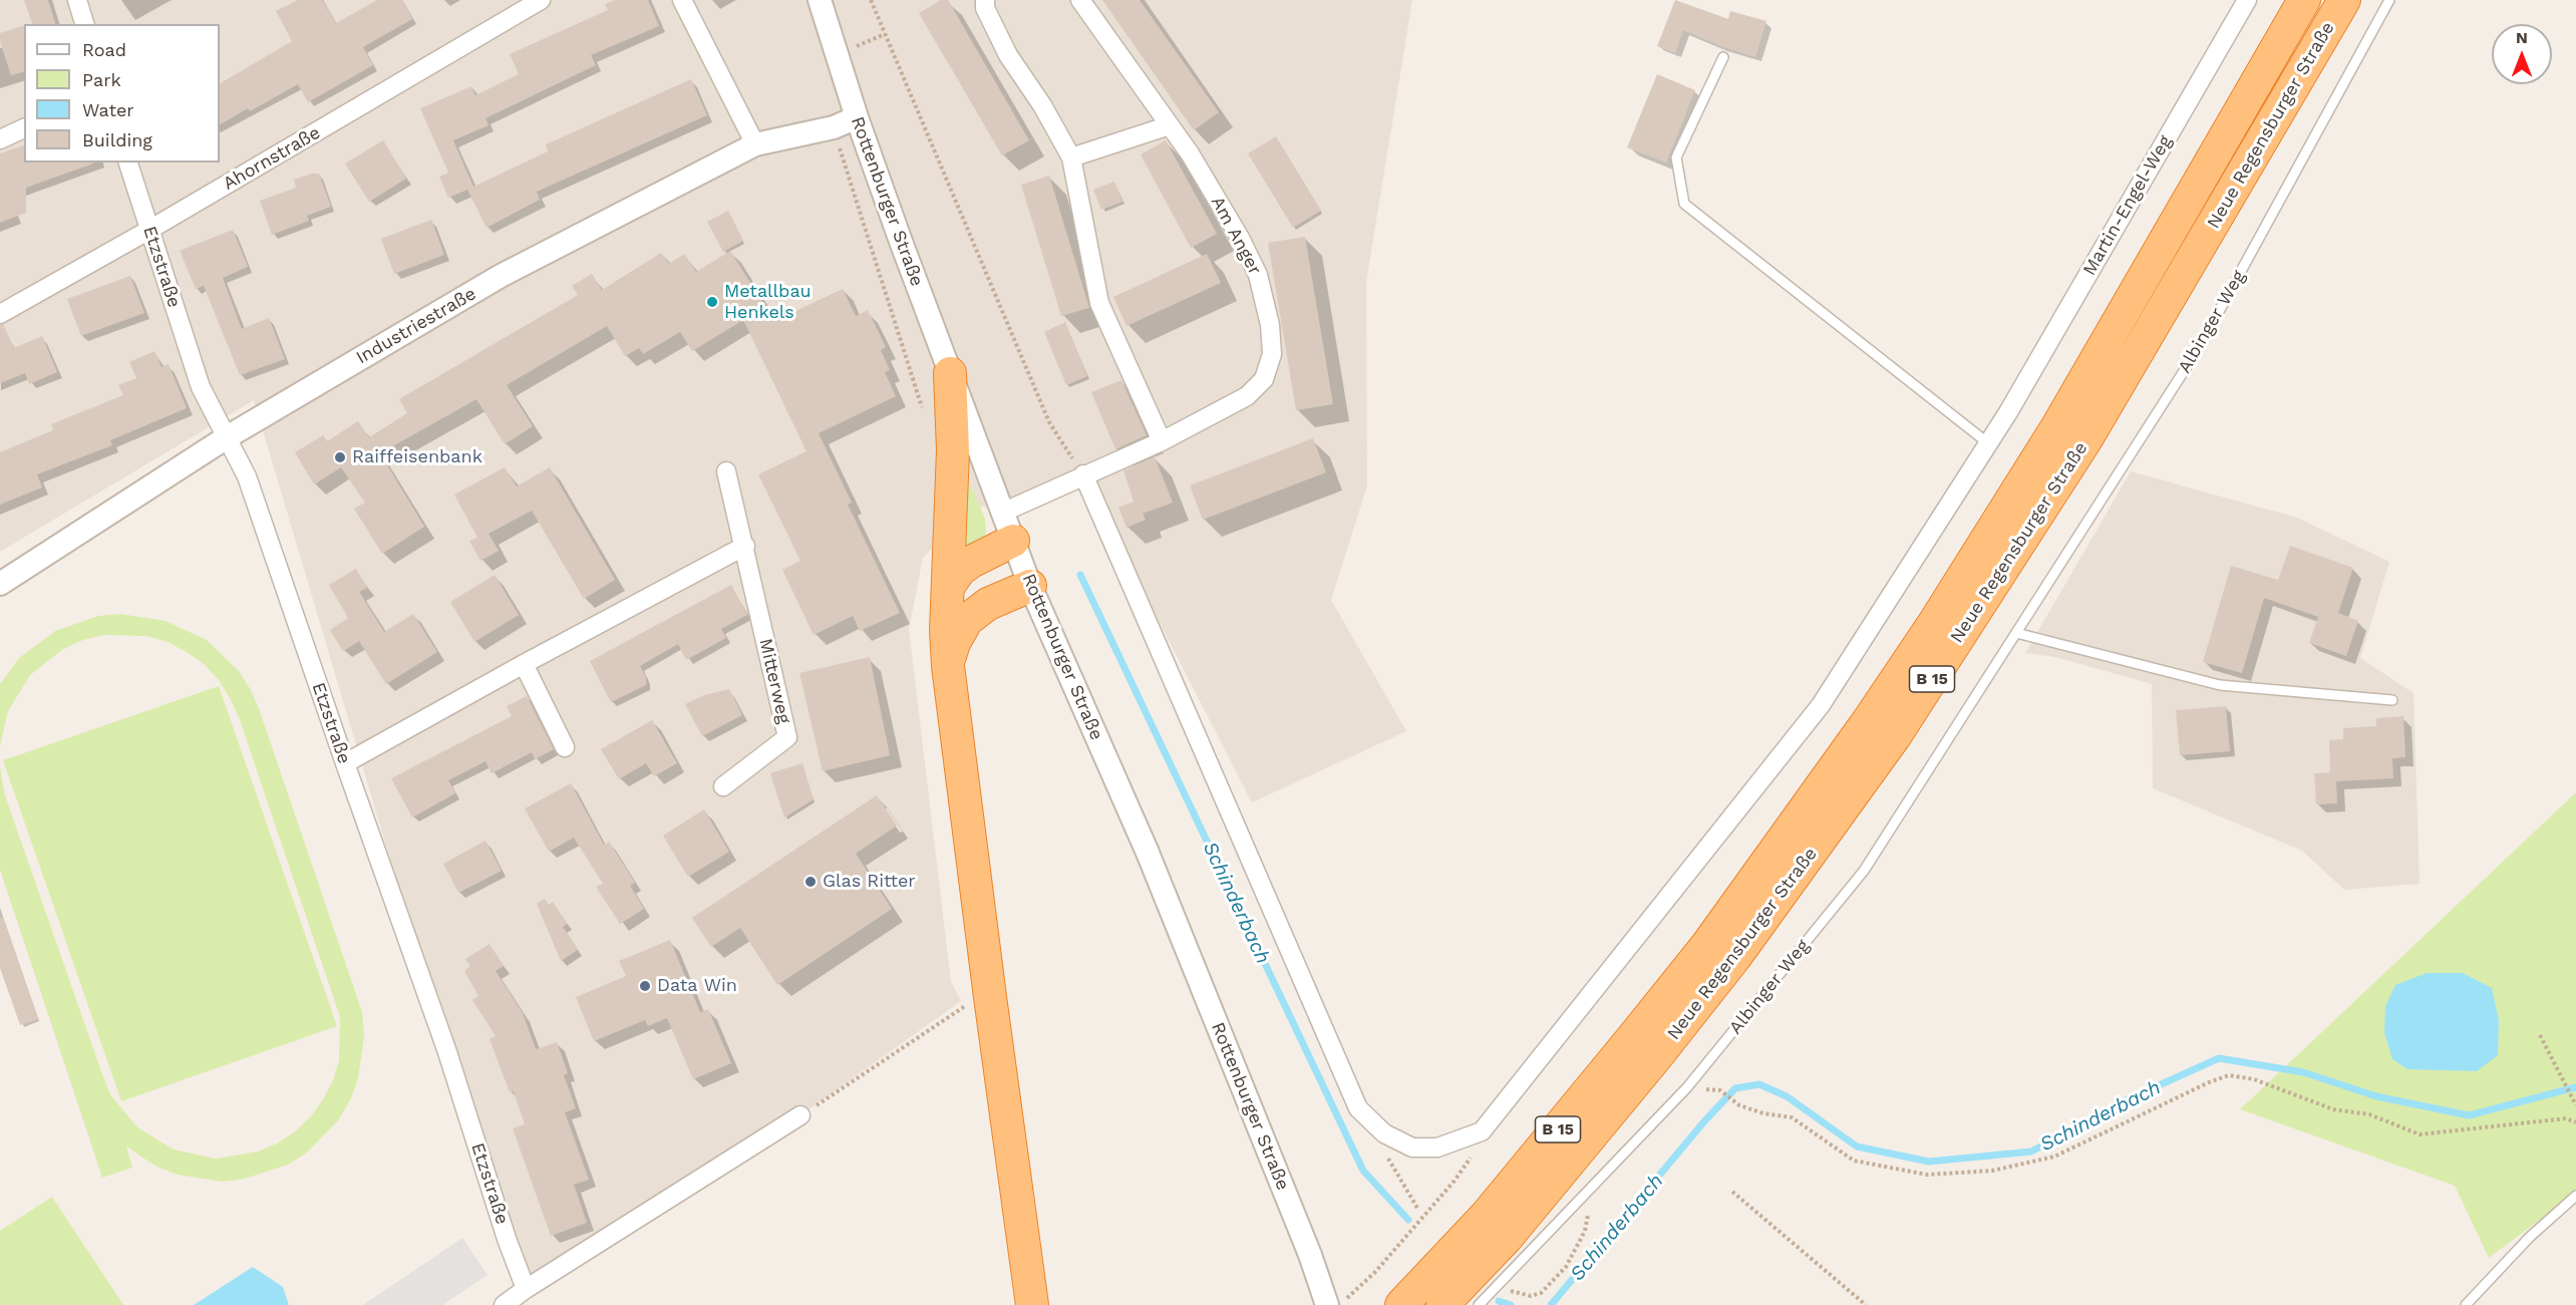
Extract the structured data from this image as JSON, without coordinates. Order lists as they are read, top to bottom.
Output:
{
  "streets": {
    "highway": ["Neue Regensburger Straße", "B 15"],
    "street": [
      "Ahornstraße",
      "Rottenburger Straße",
      "Martin-Engel-Weg",
      "Am Anger",
      "Etzstraße",
      "Industriestraße",
      "Mitterweg"
    ],
    "lane": ["Albinger Weg"]
  },
  "crossings": [
    ["Ahornstraße", "Etzstraße"],
    ["Rottenburger Straße", "Am Anger"],
    ["Rottenburger Straße", "Industriestraße"],
    ["Etzstraße", "Industriestraße"]
  ],
  "water": ["Schinderbach"],
  "places": [
    "Metallbau Henkels",
    "Raiffeisenbank",
    "Glas Ritter",
    "Data Win"
  ],
  "legend": [
    "Road",
    "Park",
    "Water",
    "Building"
  ],
  "north": "top"
}
